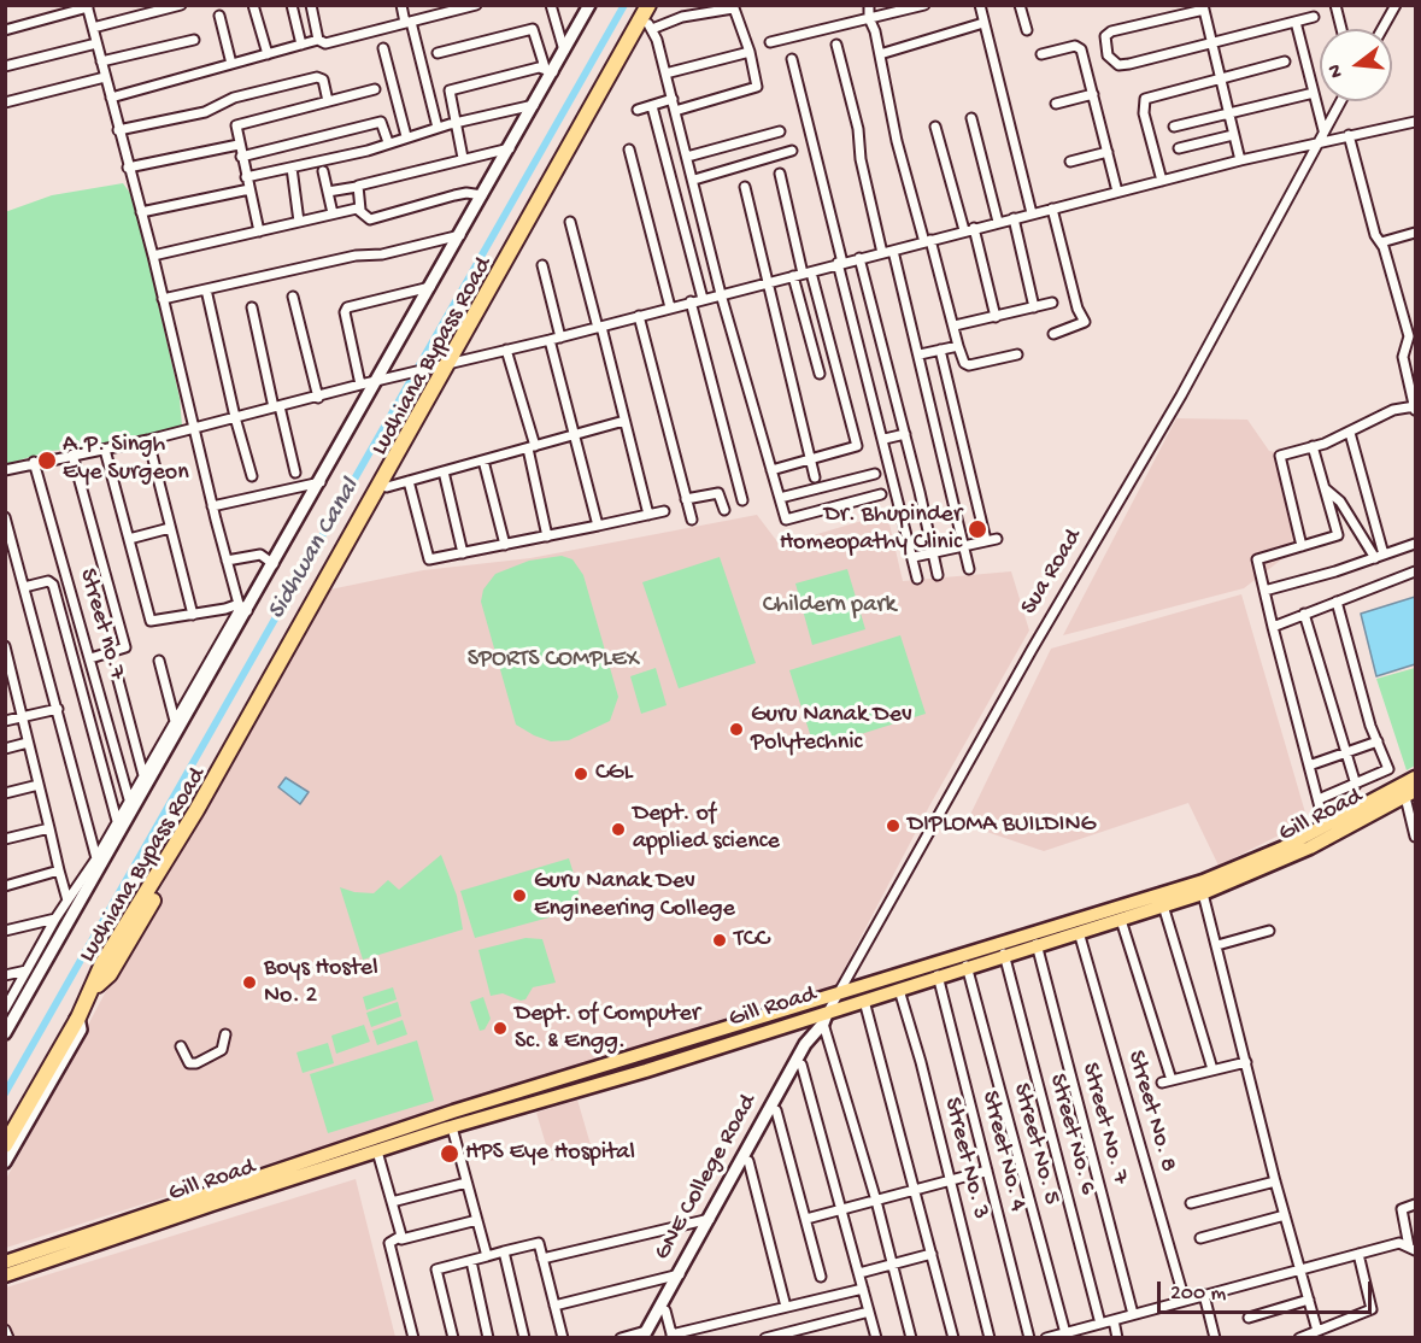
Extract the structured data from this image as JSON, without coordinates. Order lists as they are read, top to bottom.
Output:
{
  "streets": {
    "highway": ["Ludhiana Bypass Road"],
    "main road": ["Gill Road"],
    "street": [
      "Sua Road",
      "Street no.7",
      "Street No. 8",
      "Street No. 7",
      "Street No. 6",
      "Street No. 5",
      "Street No. 4",
      "Street No. 3",
      "GNE College Road"
    ]
  },
  "crossings": [
    ["Sua Road", "Gill Road"],
    ["Sua Road", "GNE College Road"],
    ["Gill Road", "Street No. 8"],
    ["Gill Road", "Street No. 7"],
    ["Gill Road", "Street No. 6"],
    ["Gill Road", "Street No. 5"],
    ["Gill Road", "Street No. 4"],
    ["Gill Road", "Street No. 3"],
    ["Gill Road", "GNE College Road"]
  ],
  "water": ["Sidhwan Canal"],
  "parks": ["Childern park", "SPORTS COMPLEX"],
  "places": [
    "A.P. Singh Eye Surgeon",
    "Dr. Bhupinder Homeopathy Clinic",
    "Guru Nanak Dev Polytechnic",
    "CGL",
    "DIPLOMA BUILDING",
    "Dept. of applied science",
    "Guru Nanak Dev Engineering College",
    "TCC",
    "Boys Hostel No. 2",
    "Dept. of Computer Sc. & Engg.",
    "HPS Eye Hospital"
  ],
  "scale_bar": "200 m",
  "north": "left"
}
